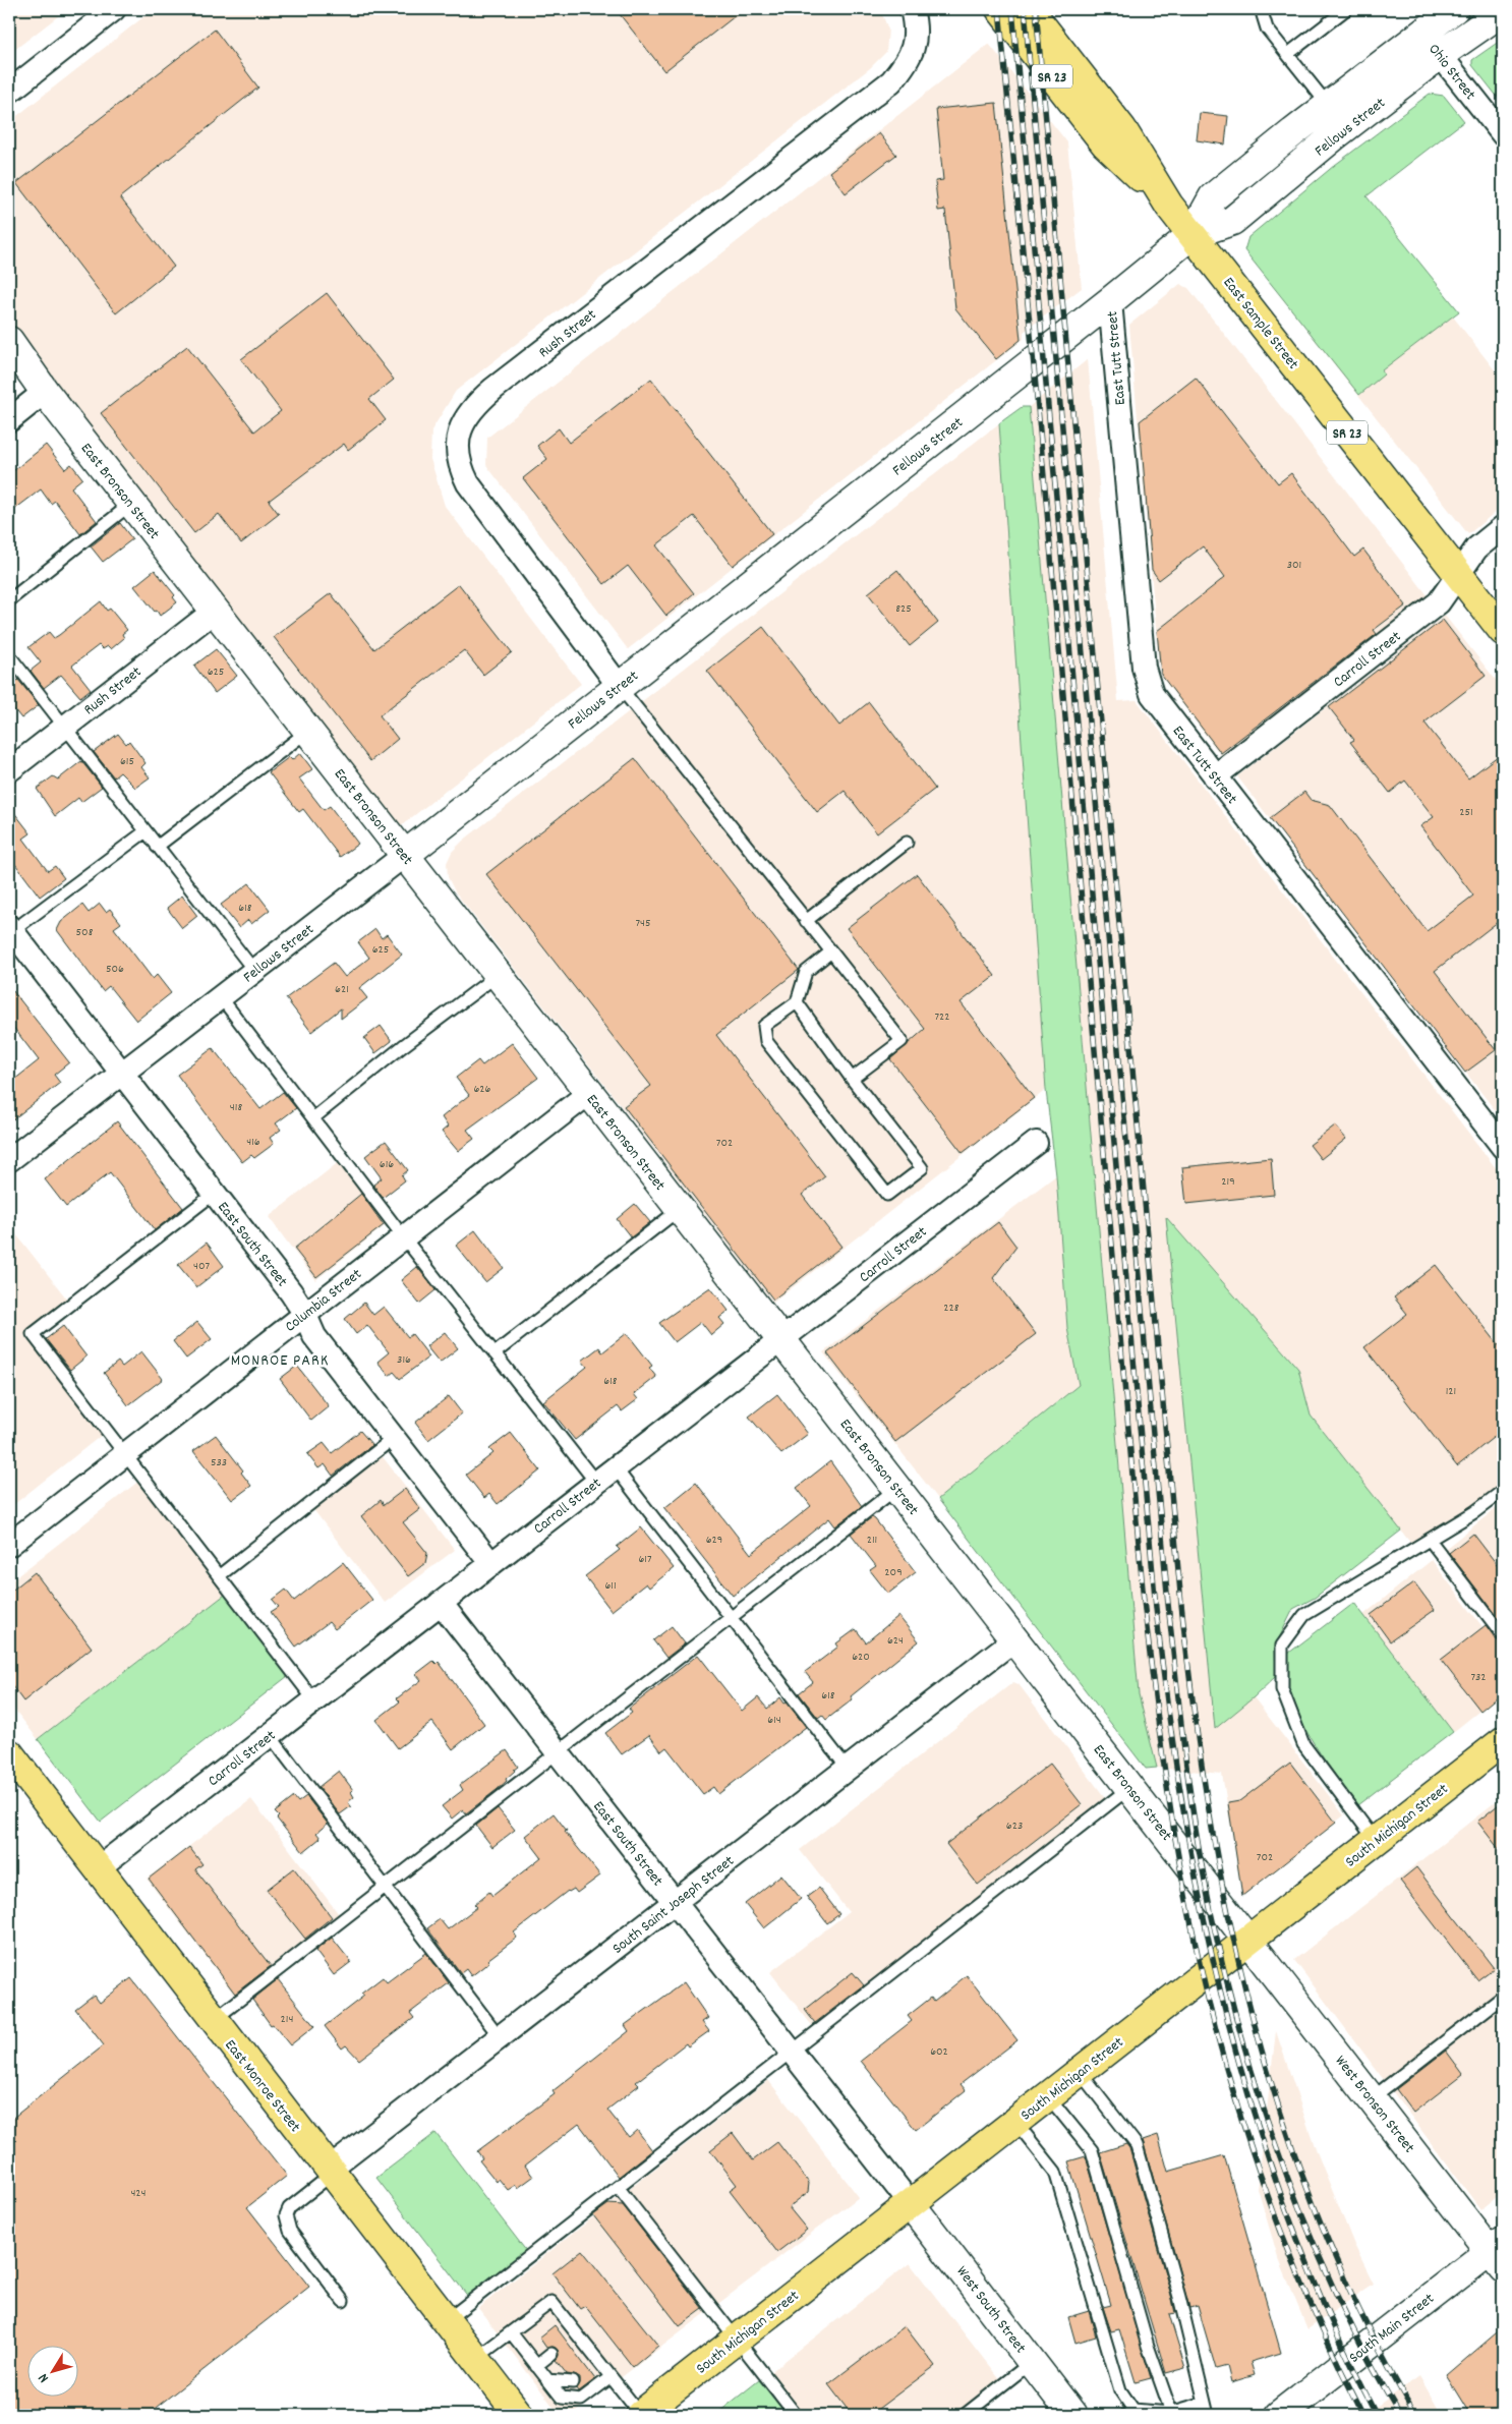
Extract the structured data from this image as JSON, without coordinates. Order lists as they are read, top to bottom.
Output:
{
  "streets": {
    "main road": [
      "SR 23",
      "East Sample Street",
      "South Michigan Street",
      "East Monroe Street"
    ],
    "street": [
      "Ohio Street",
      "Fellows Street",
      "Rush Street",
      "East Tutt Street",
      "East Bronson Street",
      "Carroll Street",
      "East South Street",
      "Columbia Street",
      "South Saint Joseph Street",
      "West Bronson Street",
      "West South Street",
      "South Main Street"
    ]
  },
  "crossings": [
    ["Ohio Street", "Fellows Street"],
    ["SR 23", "East Sample Street"],
    ["Fellows Street", "East Sample Street"],
    ["Fellows Street", "Rush Street"],
    ["Fellows Street", "East Tutt Street"],
    ["Fellows Street", "East Bronson Street"],
    ["Fellows Street", "East South Street"],
    ["East Sample Street", "Carroll Street"],
    ["Rush Street", "East Bronson Street"],
    ["East Tutt Street", "Carroll Street"],
    ["East Bronson Street", "Carroll Street"],
    ["East Bronson Street", "Columbia Street"],
    ["East Bronson Street", "South Michigan Street"],
    ["East Bronson Street", "South Saint Joseph Street"],
    ["East Bronson Street", "West Bronson Street"],
    ["Carroll Street", "East South Street"],
    ["Carroll Street", "East Monroe Street"],
    ["East South Street", "Columbia Street"],
    ["East South Street", "South Michigan Street"],
    ["East South Street", "South Saint Joseph Street"],
    ["East South Street", "West South Street"],
    ["South Michigan Street", "West Bronson Street"],
    ["South Michigan Street", "West South Street"],
    ["South Saint Joseph Street", "East Monroe Street"],
    ["West Bronson Street", "South Main Street"]
  ],
  "districts": ["MONROE PARK"],
  "house_numbers": [
    "301",
    "825",
    "625",
    "615",
    "251",
    "618",
    "745",
    "508",
    "625",
    "506",
    "621",
    "722",
    "626",
    "418",
    "416",
    "702",
    "616",
    "219",
    "407",
    "228",
    "316",
    "618",
    "121",
    "533",
    "629",
    "211",
    "617",
    "209",
    "611",
    "624",
    "620",
    "732",
    "618",
    "614",
    "623",
    "702",
    "214",
    "602",
    "424"
  ],
  "north": "bottom left"
}
